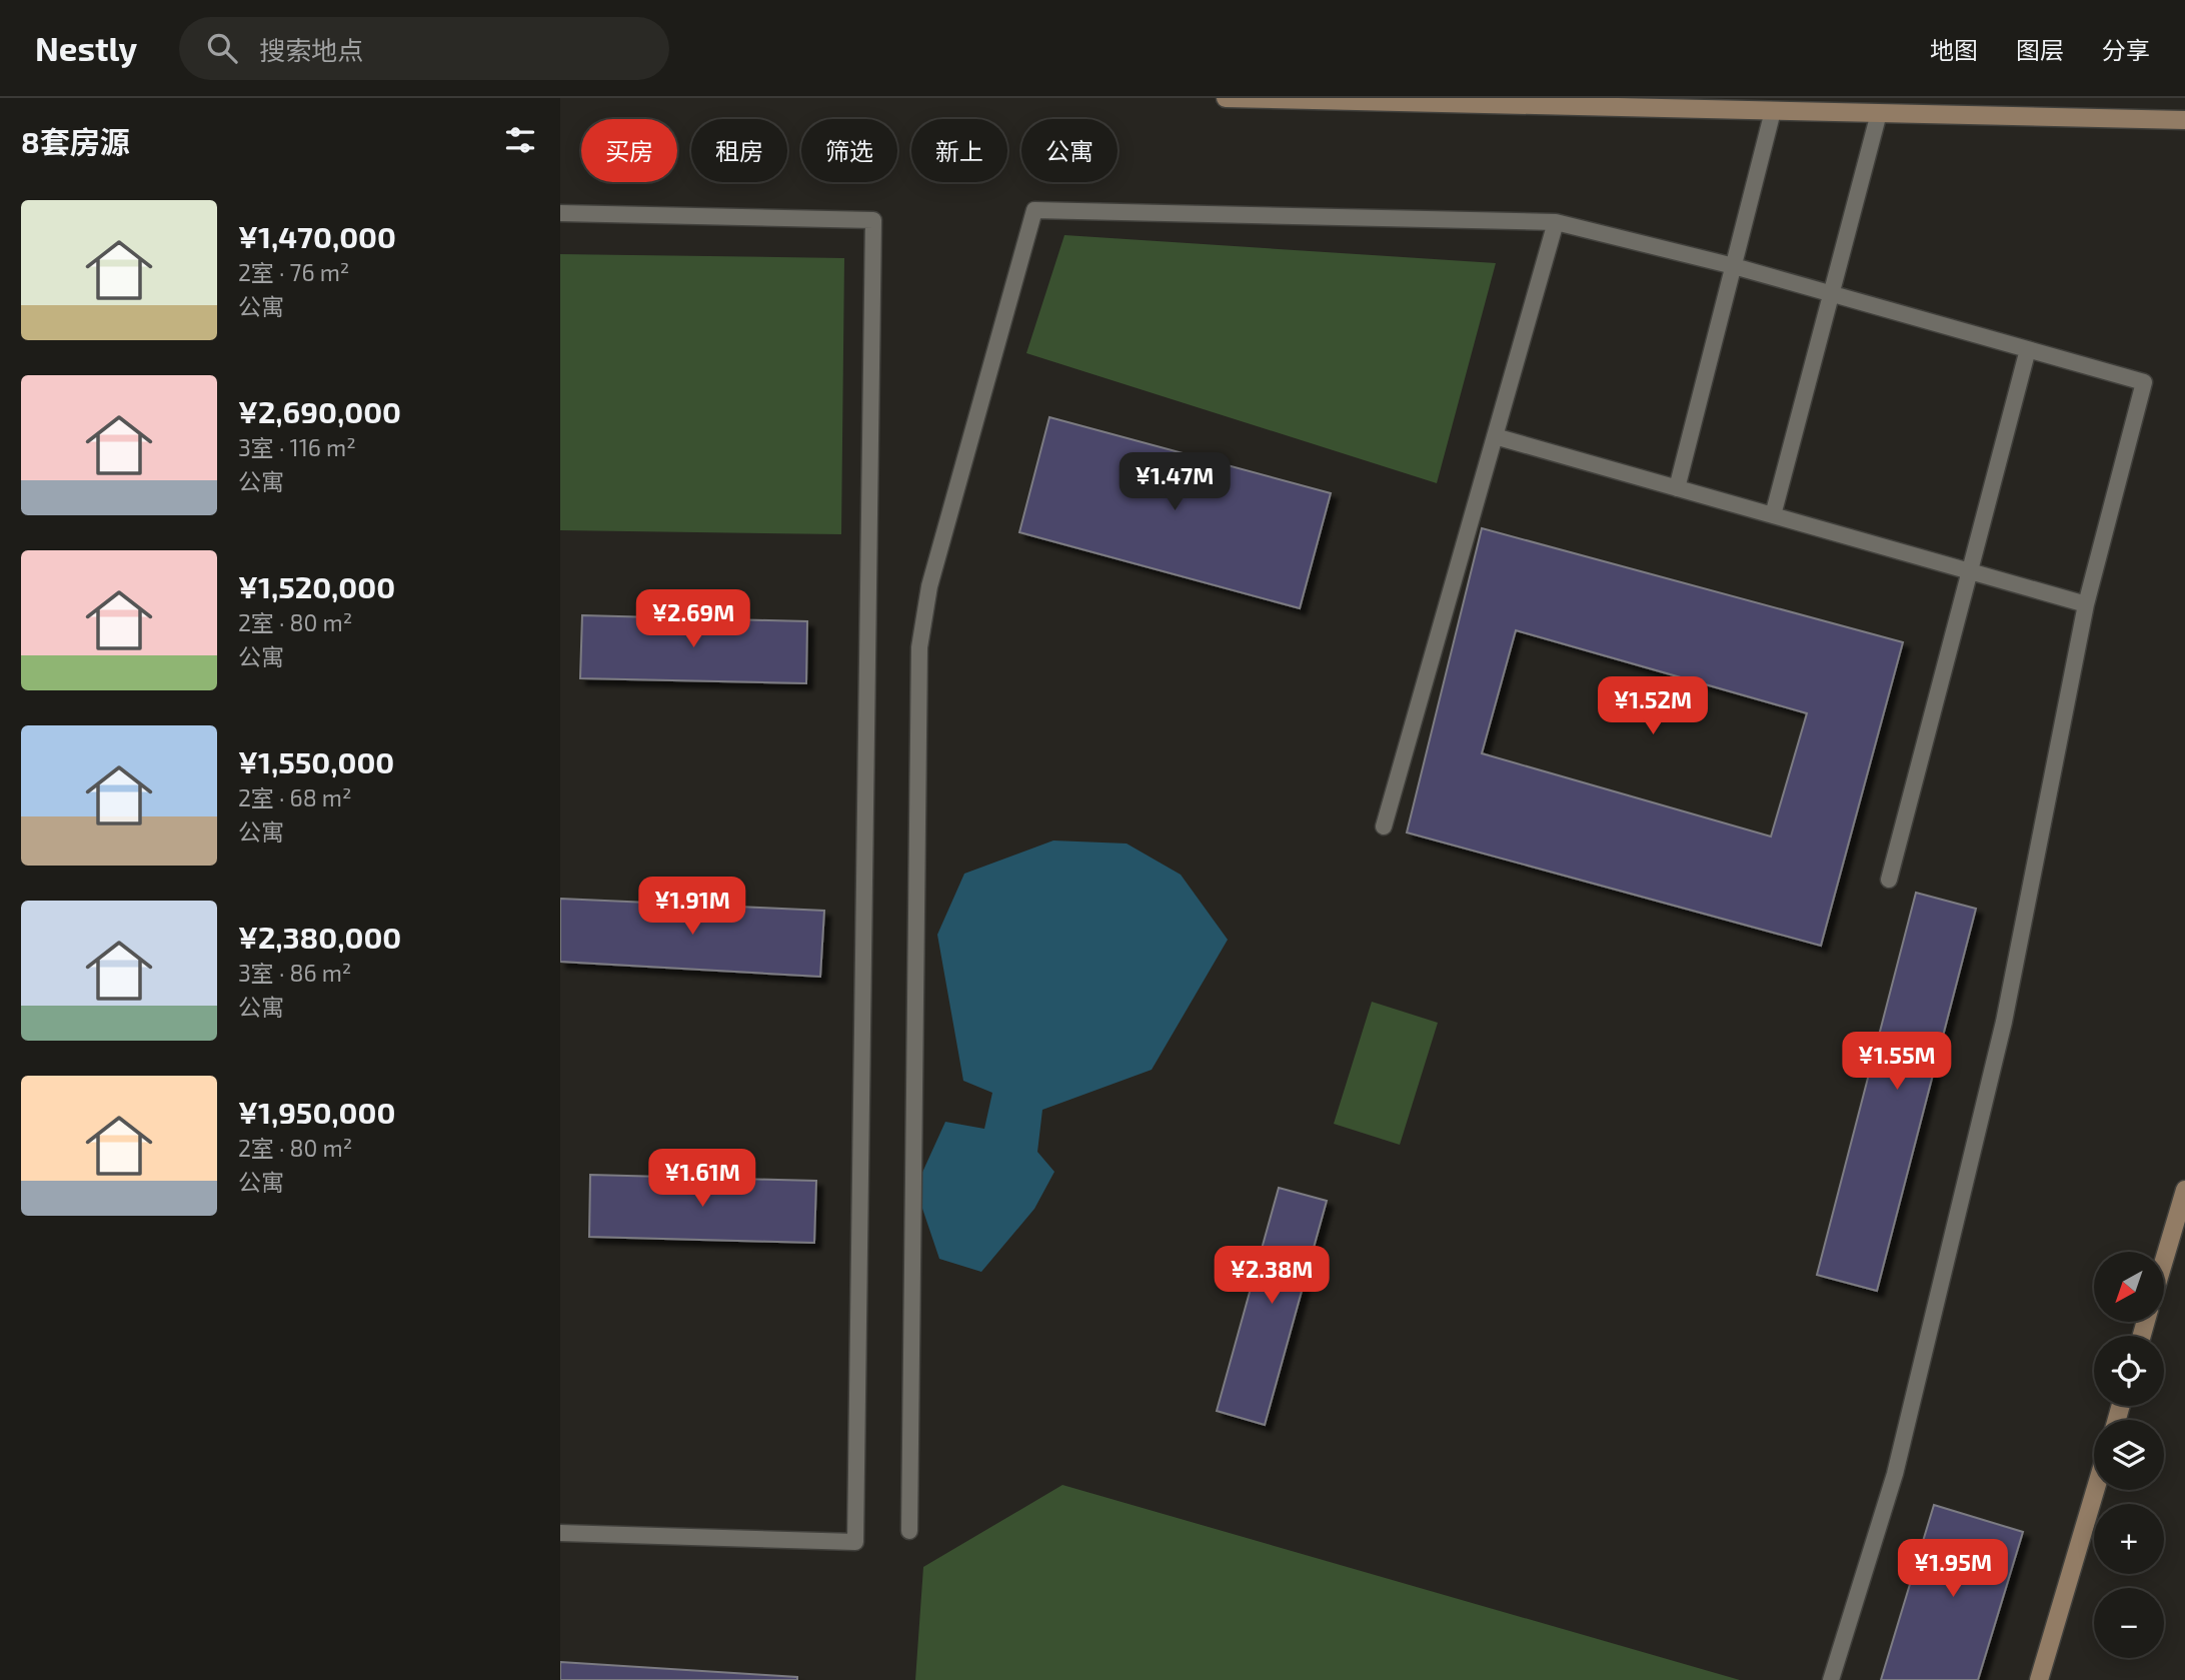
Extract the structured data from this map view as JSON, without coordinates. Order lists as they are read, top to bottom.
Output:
{
  "north": "bottom left",
  "page": {
    "header": "Nestly",
    "search": "搜索地点",
    "nav": ["地图", "图层", "分享"],
    "heading": "8套房源",
    "chip": [
      "买房",
      "租房",
      "筛选",
      "新上",
      "公寓"
    ],
    "list": [
      {
        "name": "¥1,470,000",
        "note": "2室 · 76 m² · 公寓"
      },
      {
        "name": "¥2,690,000",
        "note": "3室 · 116 m² · 公寓"
      },
      {
        "name": "¥1,520,000",
        "note": "2室 · 80 m² · 公寓"
      },
      {
        "name": "¥1,550,000",
        "note": "2室 · 68 m² · 公寓"
      },
      {
        "name": "¥2,380,000",
        "note": "3室 · 86 m² · 公寓"
      },
      {
        "name": "¥1,950,000",
        "note": "2室 · 80 m² · 公寓"
      }
    ],
    "price": [
      "¥1.47M",
      "¥2.69M",
      "¥1.52M",
      "¥1.91M",
      "¥1.55M",
      "¥1.61M",
      "¥2.38M",
      "¥1.95M"
    ],
    "map_buttons": ["+", "−"]
  }
}
